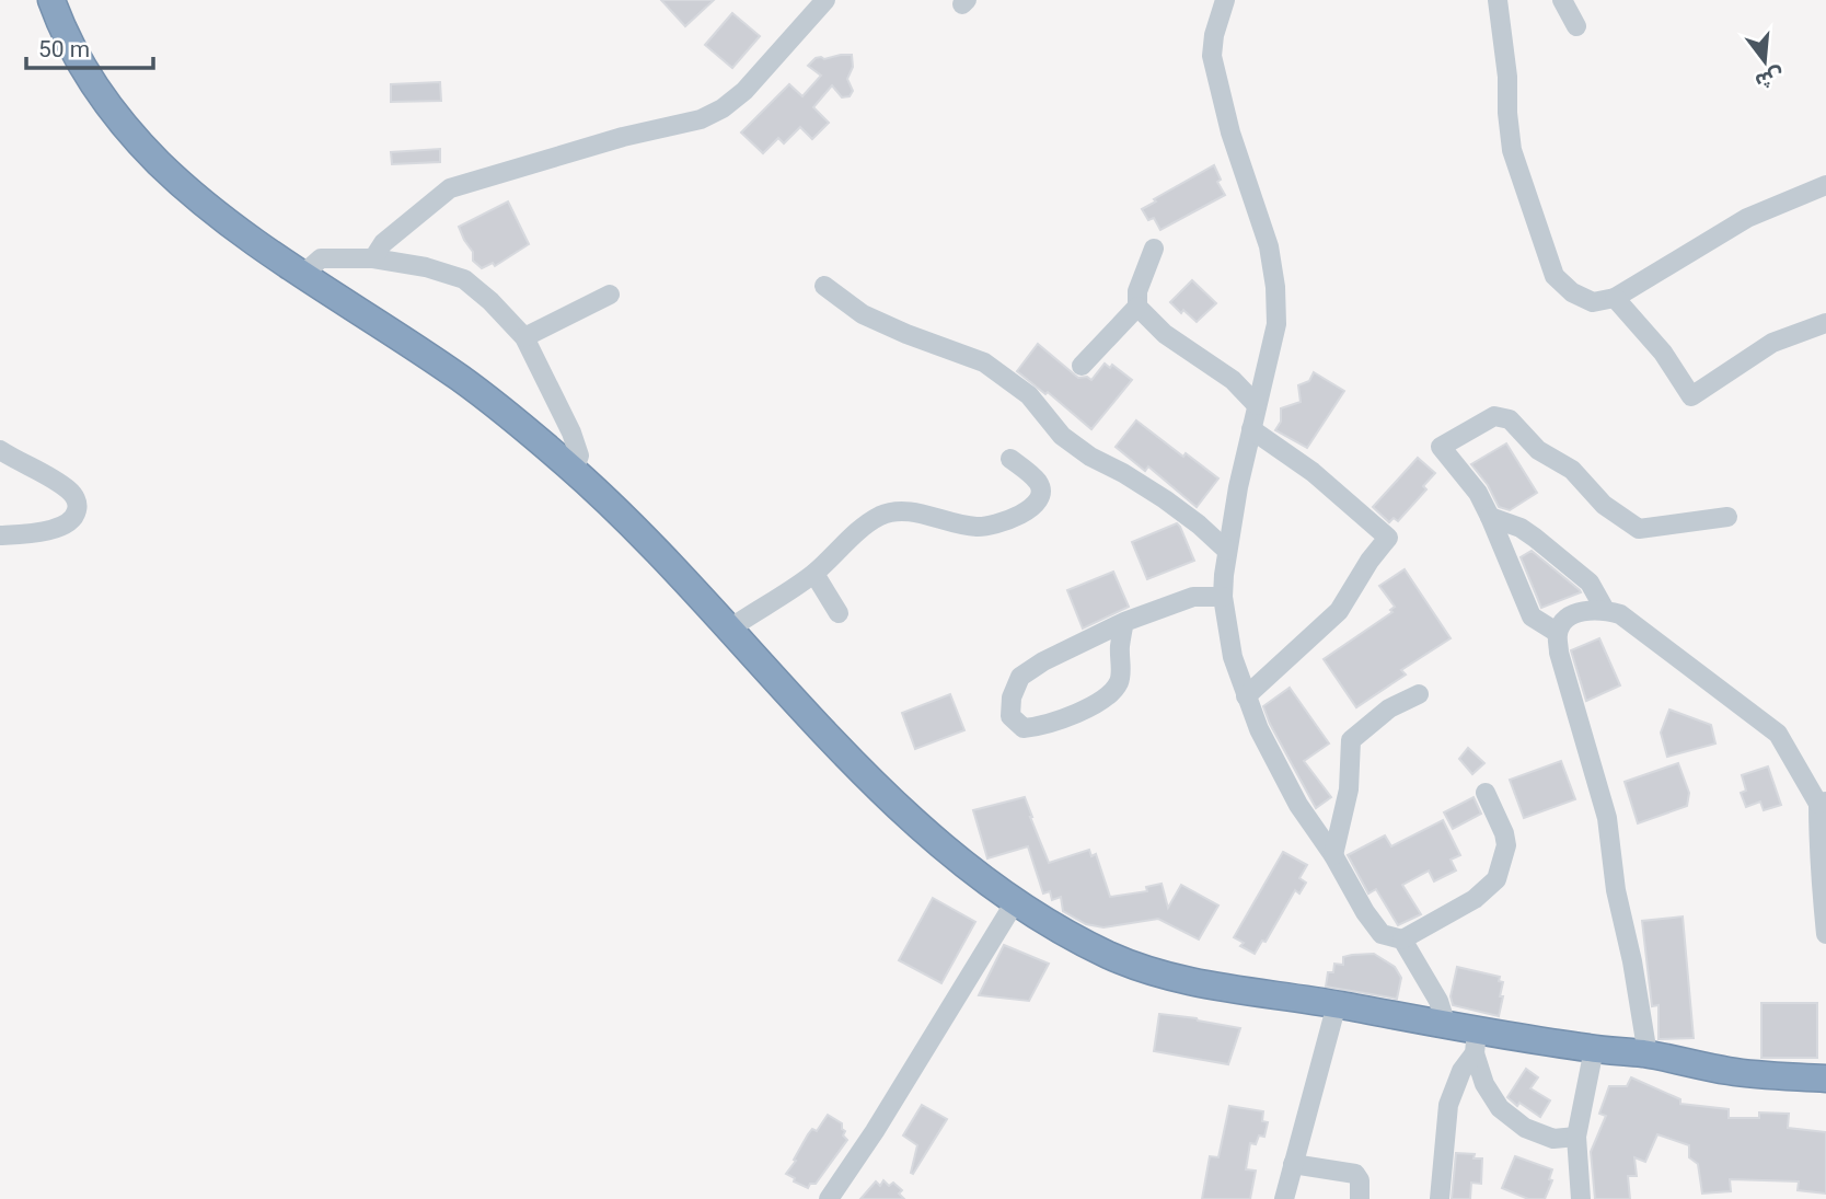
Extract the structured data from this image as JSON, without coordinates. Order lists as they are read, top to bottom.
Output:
{
  "scale_bar": "50 m",
  "north": "bottom"
}
